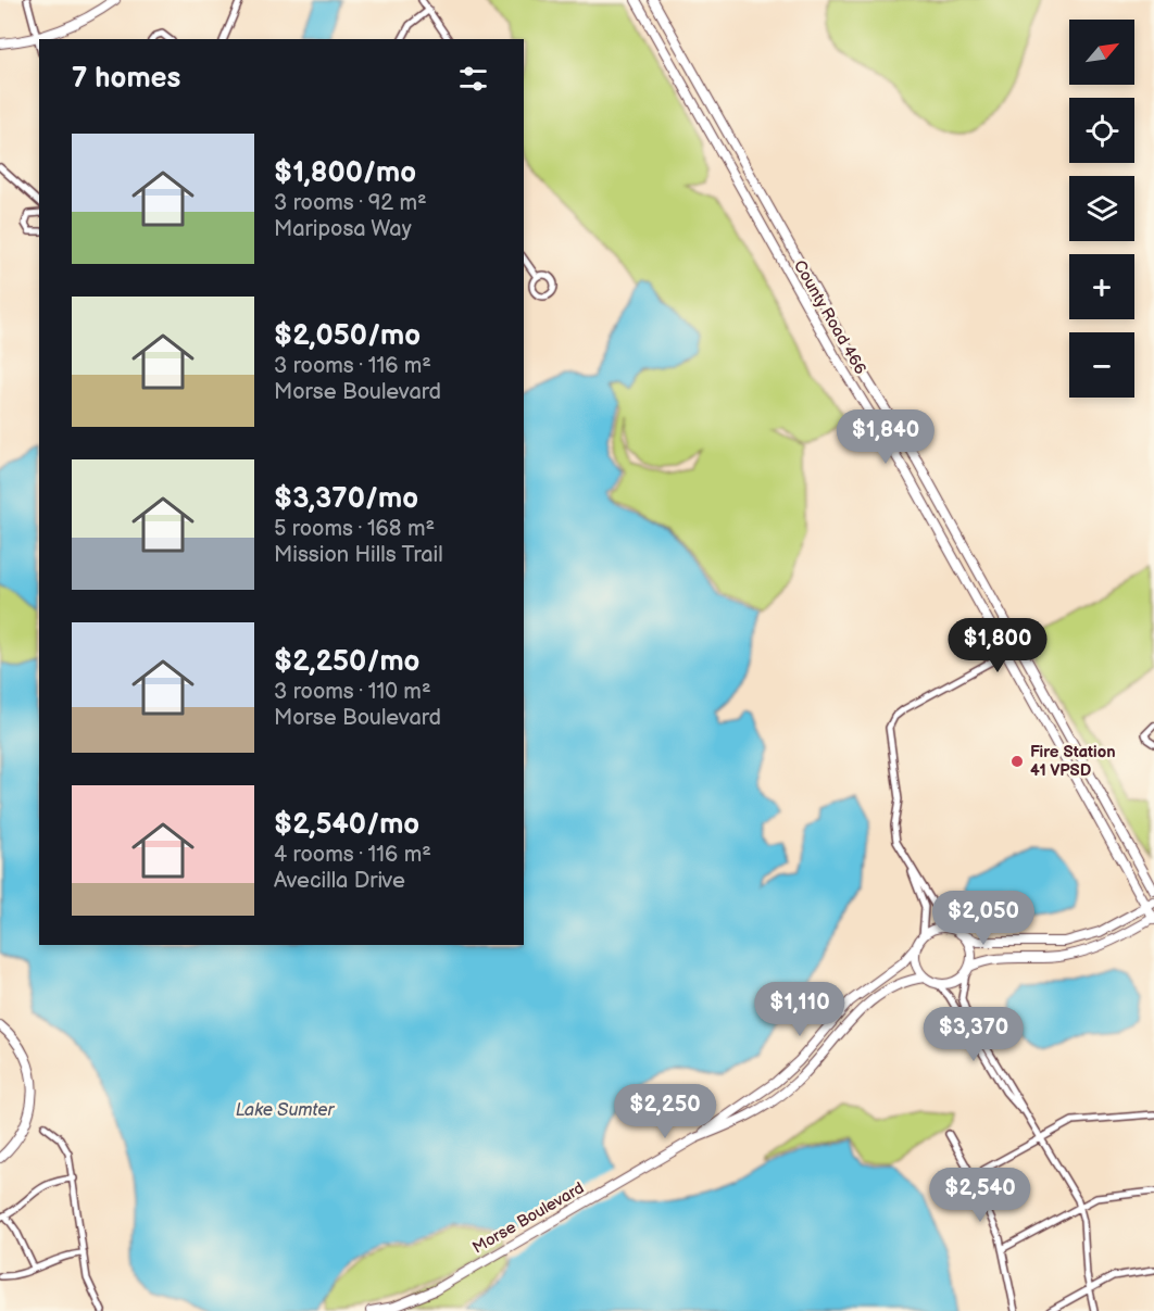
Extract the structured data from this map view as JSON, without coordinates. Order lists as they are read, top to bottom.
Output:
{
  "streets": {
    "main road": ["County Road 466", "Morse Boulevard"]
  },
  "water": ["Lake Sumter"],
  "places": ["Fire Station 41 VPSD"],
  "north": "top right",
  "page": {
    "map_buttons": ["+", "−"],
    "heading": "7 homes",
    "list": [
      {
        "name": "$1,800/mo",
        "note": "3 rooms · 92 m² · Mariposa Way"
      },
      {
        "name": "$2,050/mo",
        "note": "3 rooms · 116 m² · Morse Boulevard"
      },
      {
        "name": "$3,370/mo",
        "note": "5 rooms · 168 m² · Mission Hills Trail"
      },
      {
        "name": "$2,250/mo",
        "note": "3 rooms · 110 m² · Morse Boulevard"
      },
      {
        "name": "$2,540/mo",
        "note": "4 rooms · 116 m² · Avecilla Drive"
      }
    ],
    "price": [
      "$1,840",
      "$1,800",
      "$2,050",
      "$1,110",
      "$3,370",
      "$2,250",
      "$2,540"
    ]
  }
}
